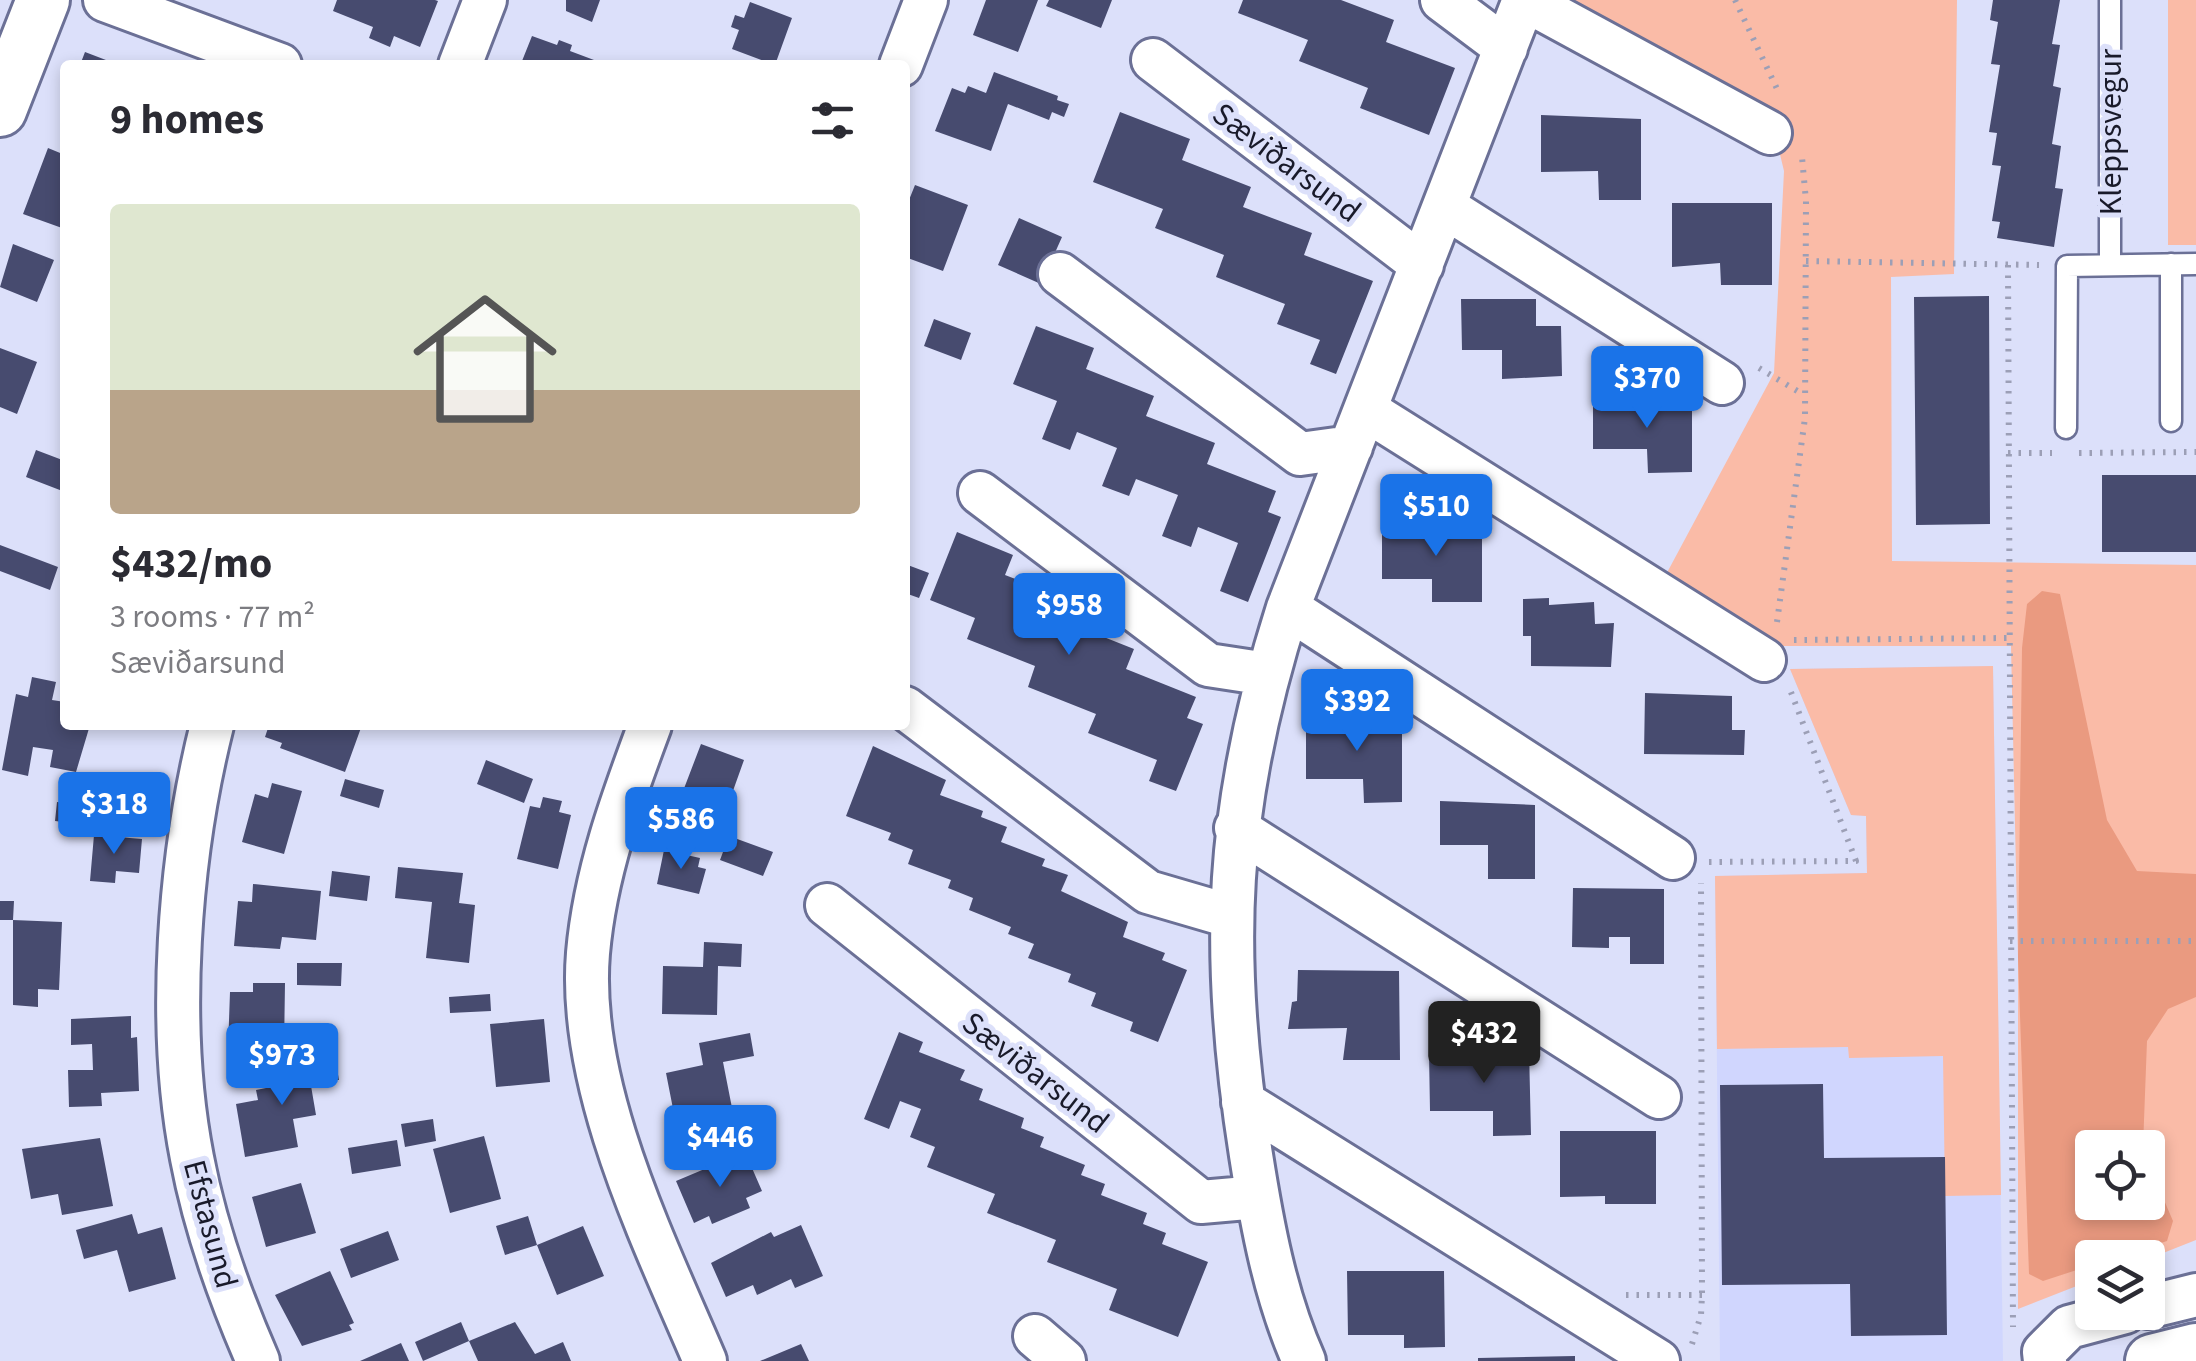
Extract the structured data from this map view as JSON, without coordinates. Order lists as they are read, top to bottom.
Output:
{
  "streets": {
    "street": ["Sæviðarsund", "Efstasund"],
    "lane": ["Kleppsvegur"]
  },
  "page": {
    "heading": "9 homes",
    "list": [
      {
        "name": "$432/mo",
        "note": "3 rooms · 77 m² · Sæviðarsund"
      }
    ],
    "price": [
      "$370",
      "$510",
      "$958",
      "$392",
      "$318",
      "$586",
      "$432",
      "$973",
      "$446"
    ]
  }
}
